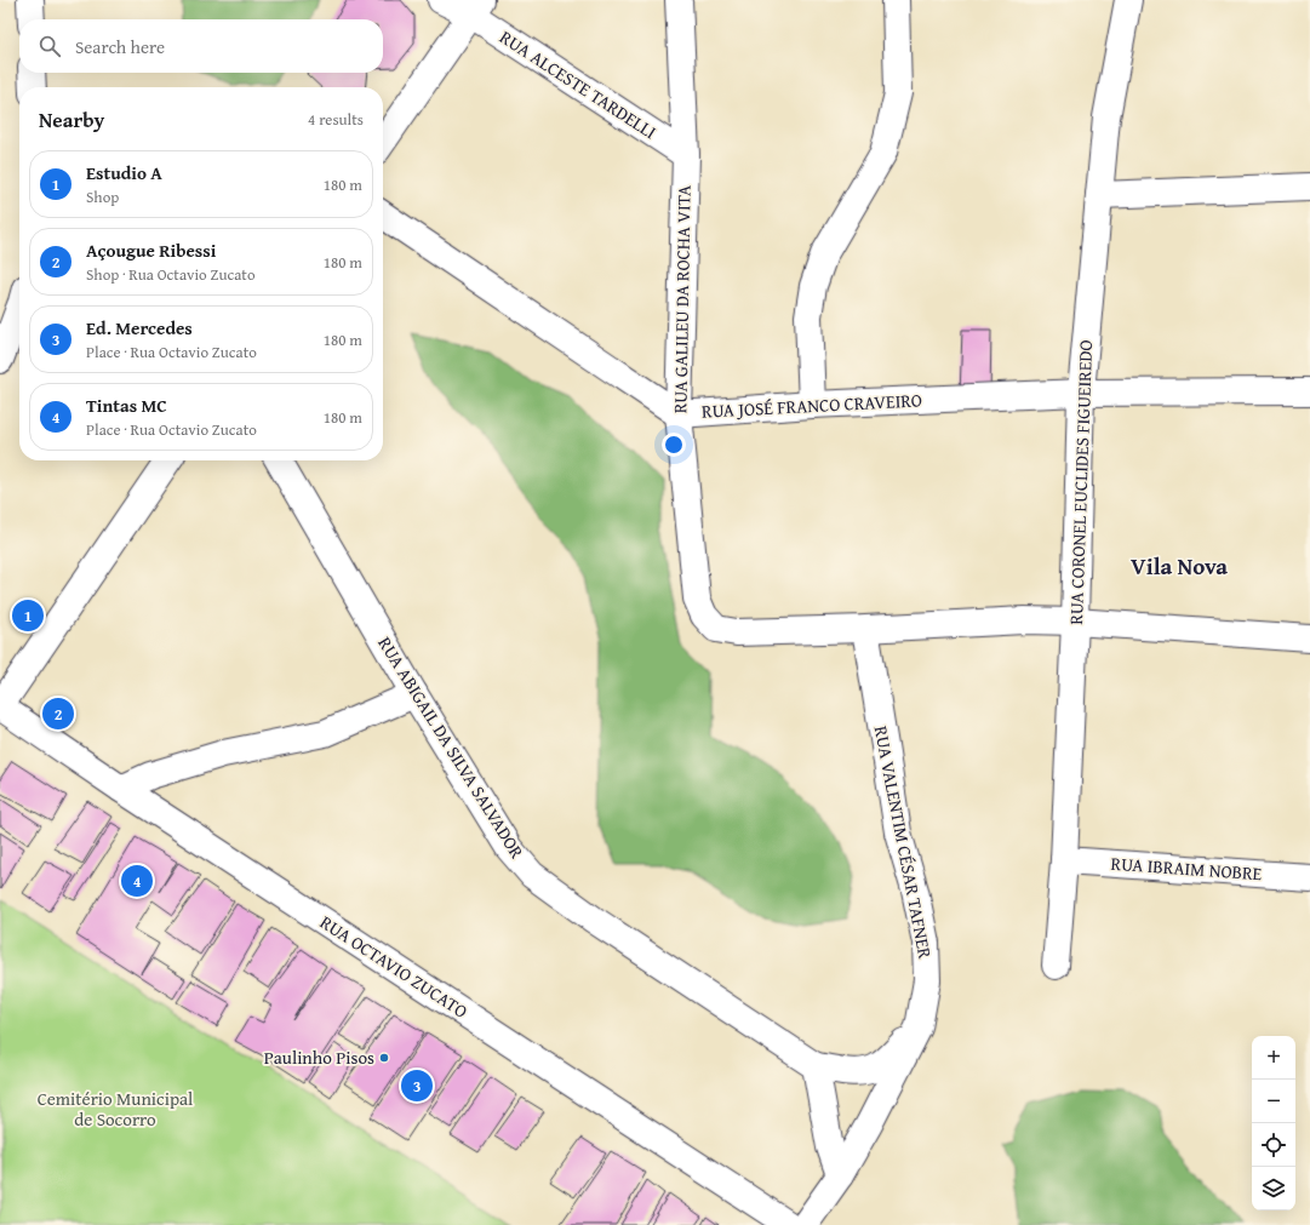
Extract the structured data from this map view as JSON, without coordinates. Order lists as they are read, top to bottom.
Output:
{
  "streets": {
    "street": [
      "RUA ALCESTE TARDELLI",
      "RUA GALILEU DA ROCHA VITA",
      "RUA JOSÉ FRANCO CRAVEIRO",
      "RUA CORONEL EUCLIDES FIGUEIREDO",
      "RUA ABIGAIL DA SILVA SALVADOR",
      "RUA VALENTIM CÉSAR TAFNER",
      "RUA IBRAIM NOBRE",
      "RUA OCTAVIO ZUCATO"
    ]
  },
  "crossings": [
    ["RUA ALCESTE TARDELLI", "RUA GALILEU DA ROCHA VITA"],
    ["RUA GALILEU DA ROCHA VITA", "RUA JOSÉ FRANCO CRAVEIRO"],
    ["RUA GALILEU DA ROCHA VITA", "RUA CORONEL EUCLIDES FIGUEIREDO"],
    ["RUA GALILEU DA ROCHA VITA", "RUA VALENTIM CÉSAR TAFNER"],
    ["RUA JOSÉ FRANCO CRAVEIRO", "RUA CORONEL EUCLIDES FIGUEIREDO"],
    ["RUA CORONEL EUCLIDES FIGUEIREDO", "RUA IBRAIM NOBRE"]
  ],
  "districts": ["Vila Nova"],
  "parks": ["Cemitério Municipal de Socorro"],
  "places": ["Paulinho Pisos"],
  "page": {
    "search": "Search here",
    "heading": ["Nearby", "4 results"],
    "list": [
      {
        "mark": "1",
        "name": "Estudio A",
        "note": "Shop",
        "value": "180 m"
      },
      {
        "mark": "2",
        "name": "Açougue Ribessi",
        "note": "Shop · Rua Octavio Zucato",
        "value": "180 m"
      },
      {
        "mark": "3",
        "name": "Ed. Mercedes",
        "note": "Place · Rua Octavio Zucato",
        "value": "180 m"
      },
      {
        "mark": "4",
        "name": "Tintas MC",
        "note": "Place · Rua Octavio Zucato",
        "value": "180 m"
      }
    ],
    "pins": [
      "1",
      "2",
      "4",
      "3"
    ],
    "map_buttons": ["+", "−"]
  }
}
